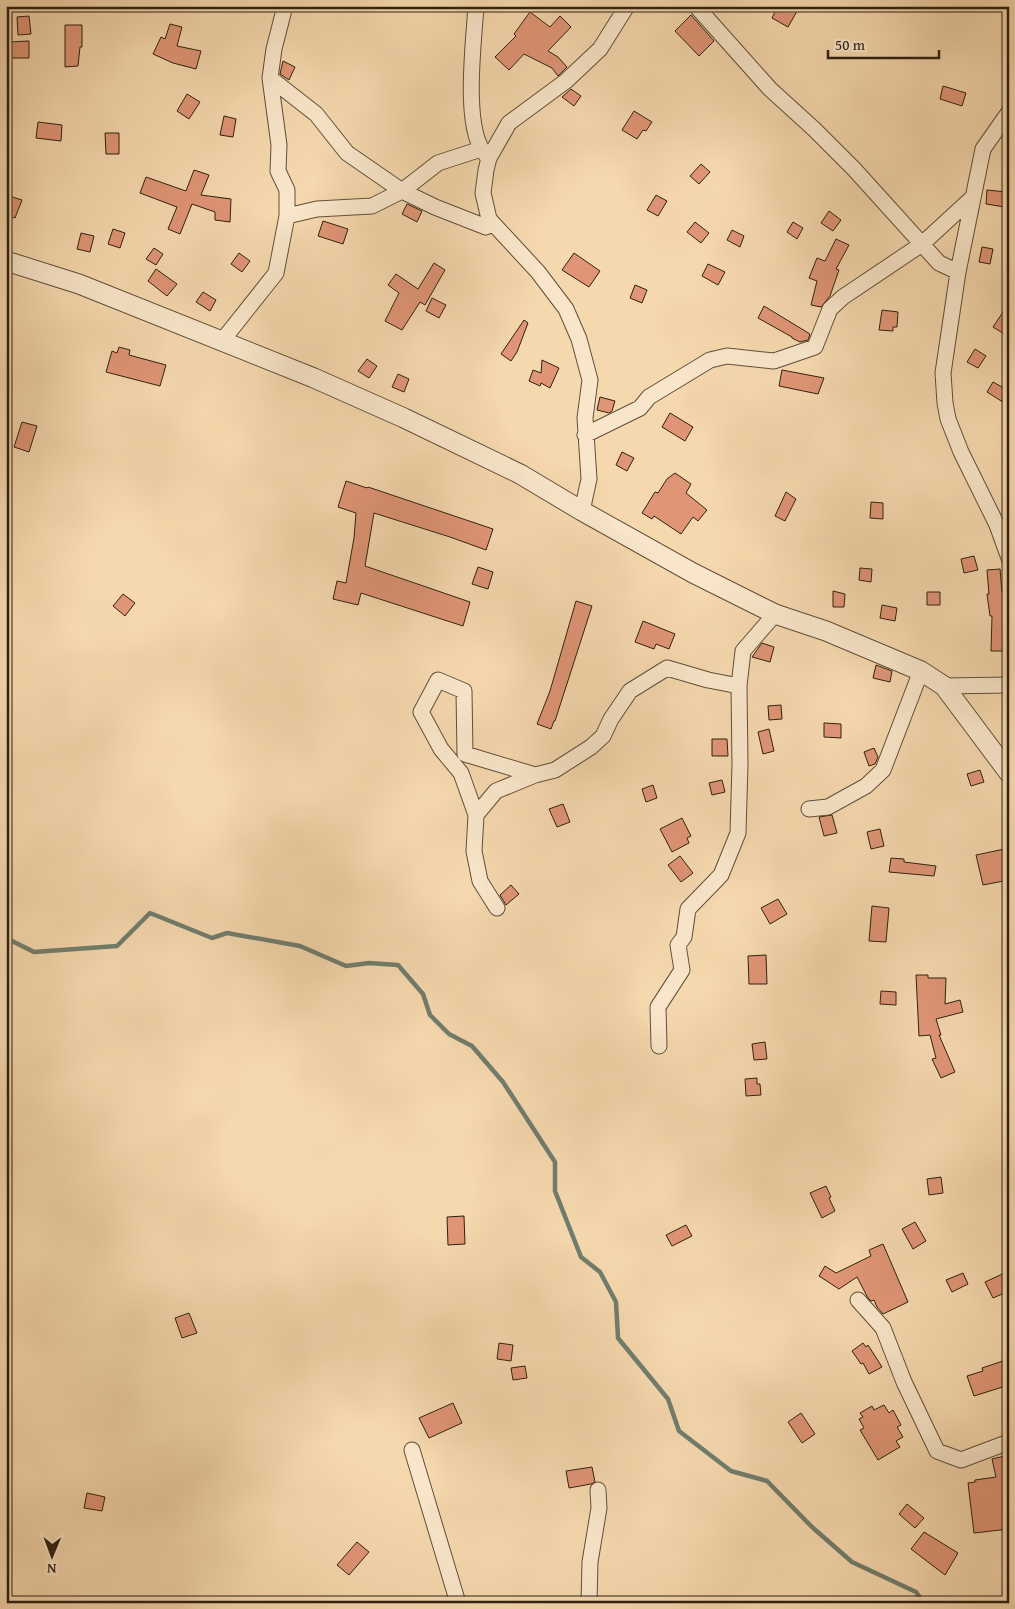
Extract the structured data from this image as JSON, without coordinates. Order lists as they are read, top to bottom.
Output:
{
  "scale_bar": "50 m",
  "north": "bottom"
}
